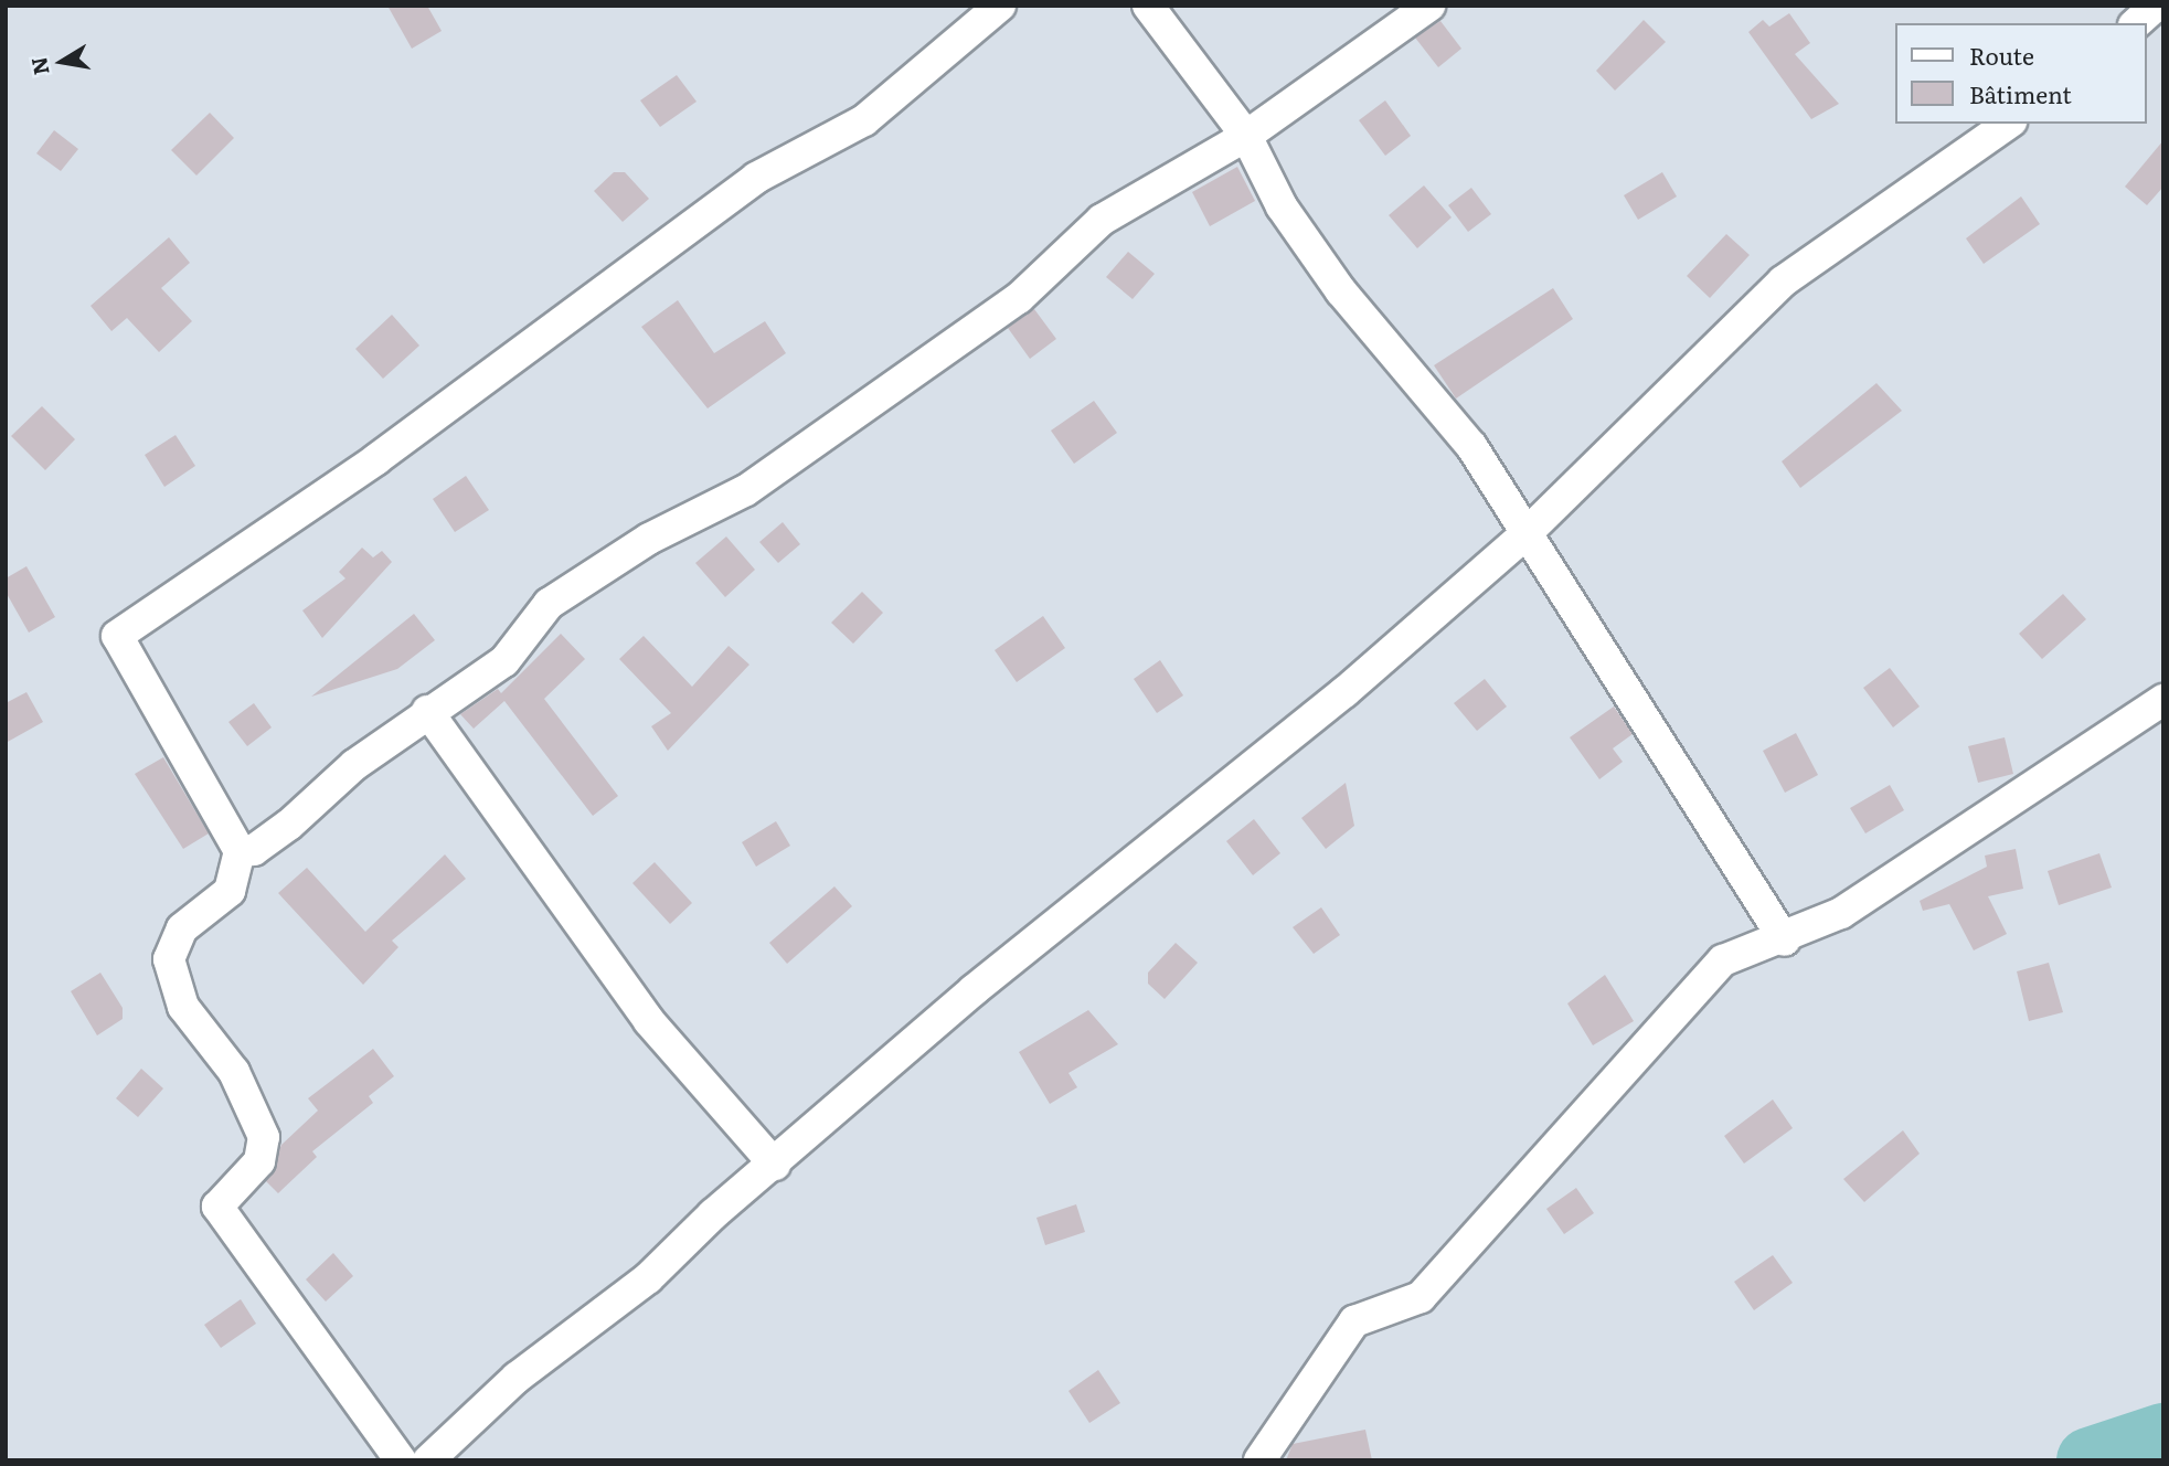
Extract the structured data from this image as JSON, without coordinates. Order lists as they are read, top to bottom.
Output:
{
  "legend": ["Route", "Bâtiment"],
  "north": "left"
}
